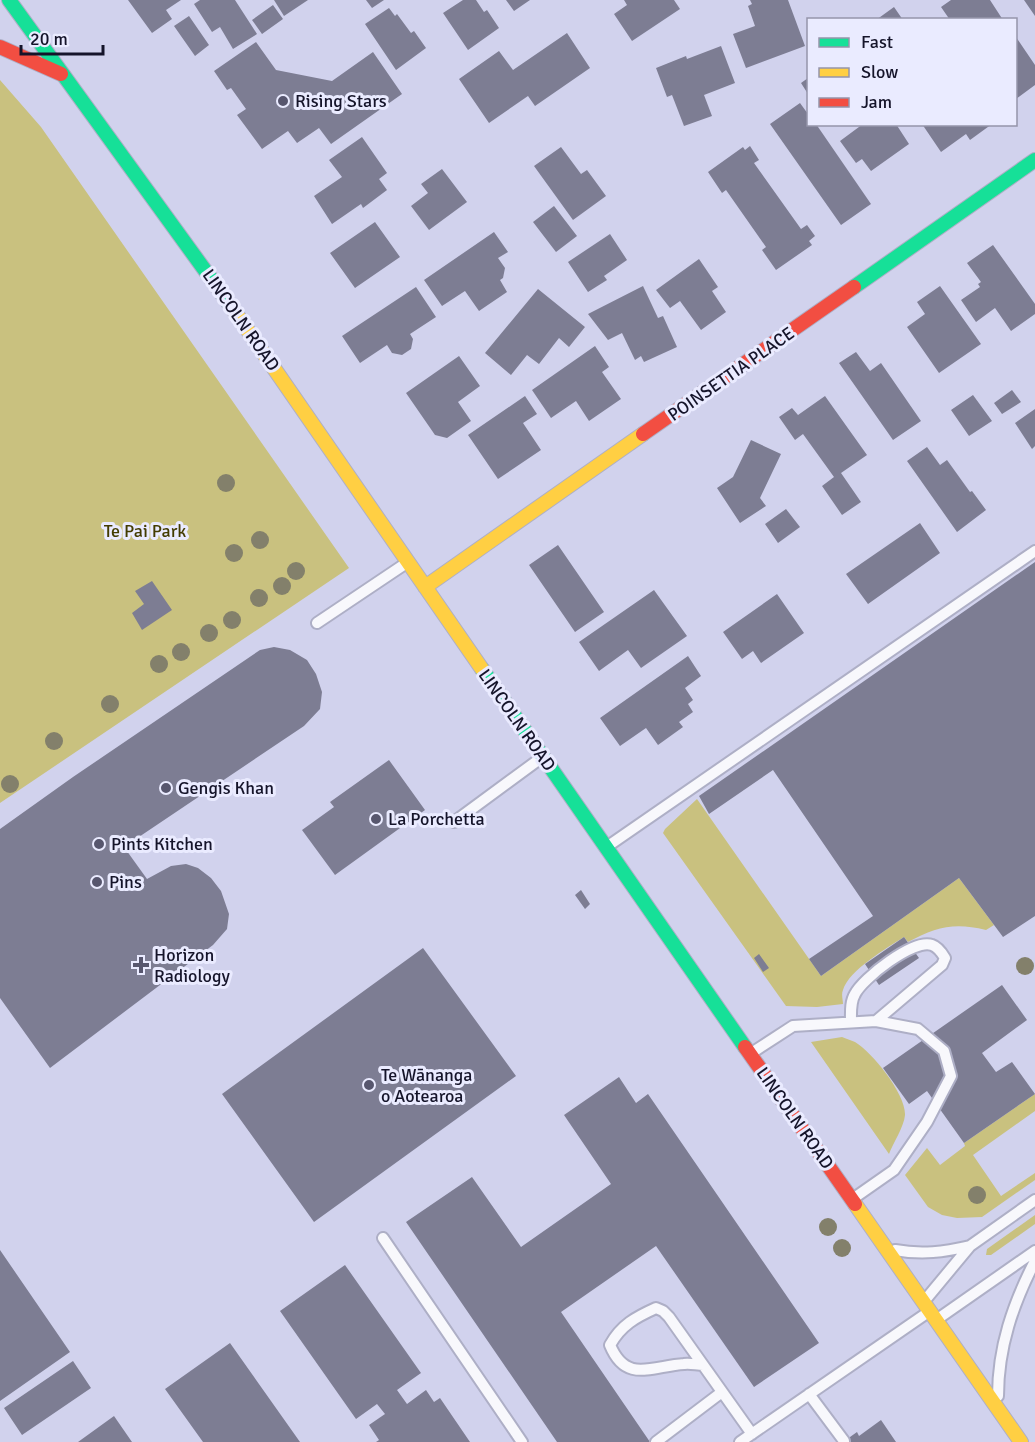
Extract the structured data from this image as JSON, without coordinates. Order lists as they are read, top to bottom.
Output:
{
  "streets": {
    "main road": ["LINCOLN ROAD", "POINSETTIA PLACE"]
  },
  "crossings": [
    ["LINCOLN ROAD", "POINSETTIA PLACE"]
  ],
  "parks": ["Te Pai Park"],
  "places": {
    "other": [
      "Rising Stars",
      "Gengis Khan",
      "La Porchetta",
      "Pints Kitchen",
      "Pins",
      "Te Wānanga o Aotearoa"
    ],
    "health": ["Horizon Radiology"]
  },
  "legend": ["Fast", "Slow", "Jam"],
  "scale_bar": "20 m"
}
